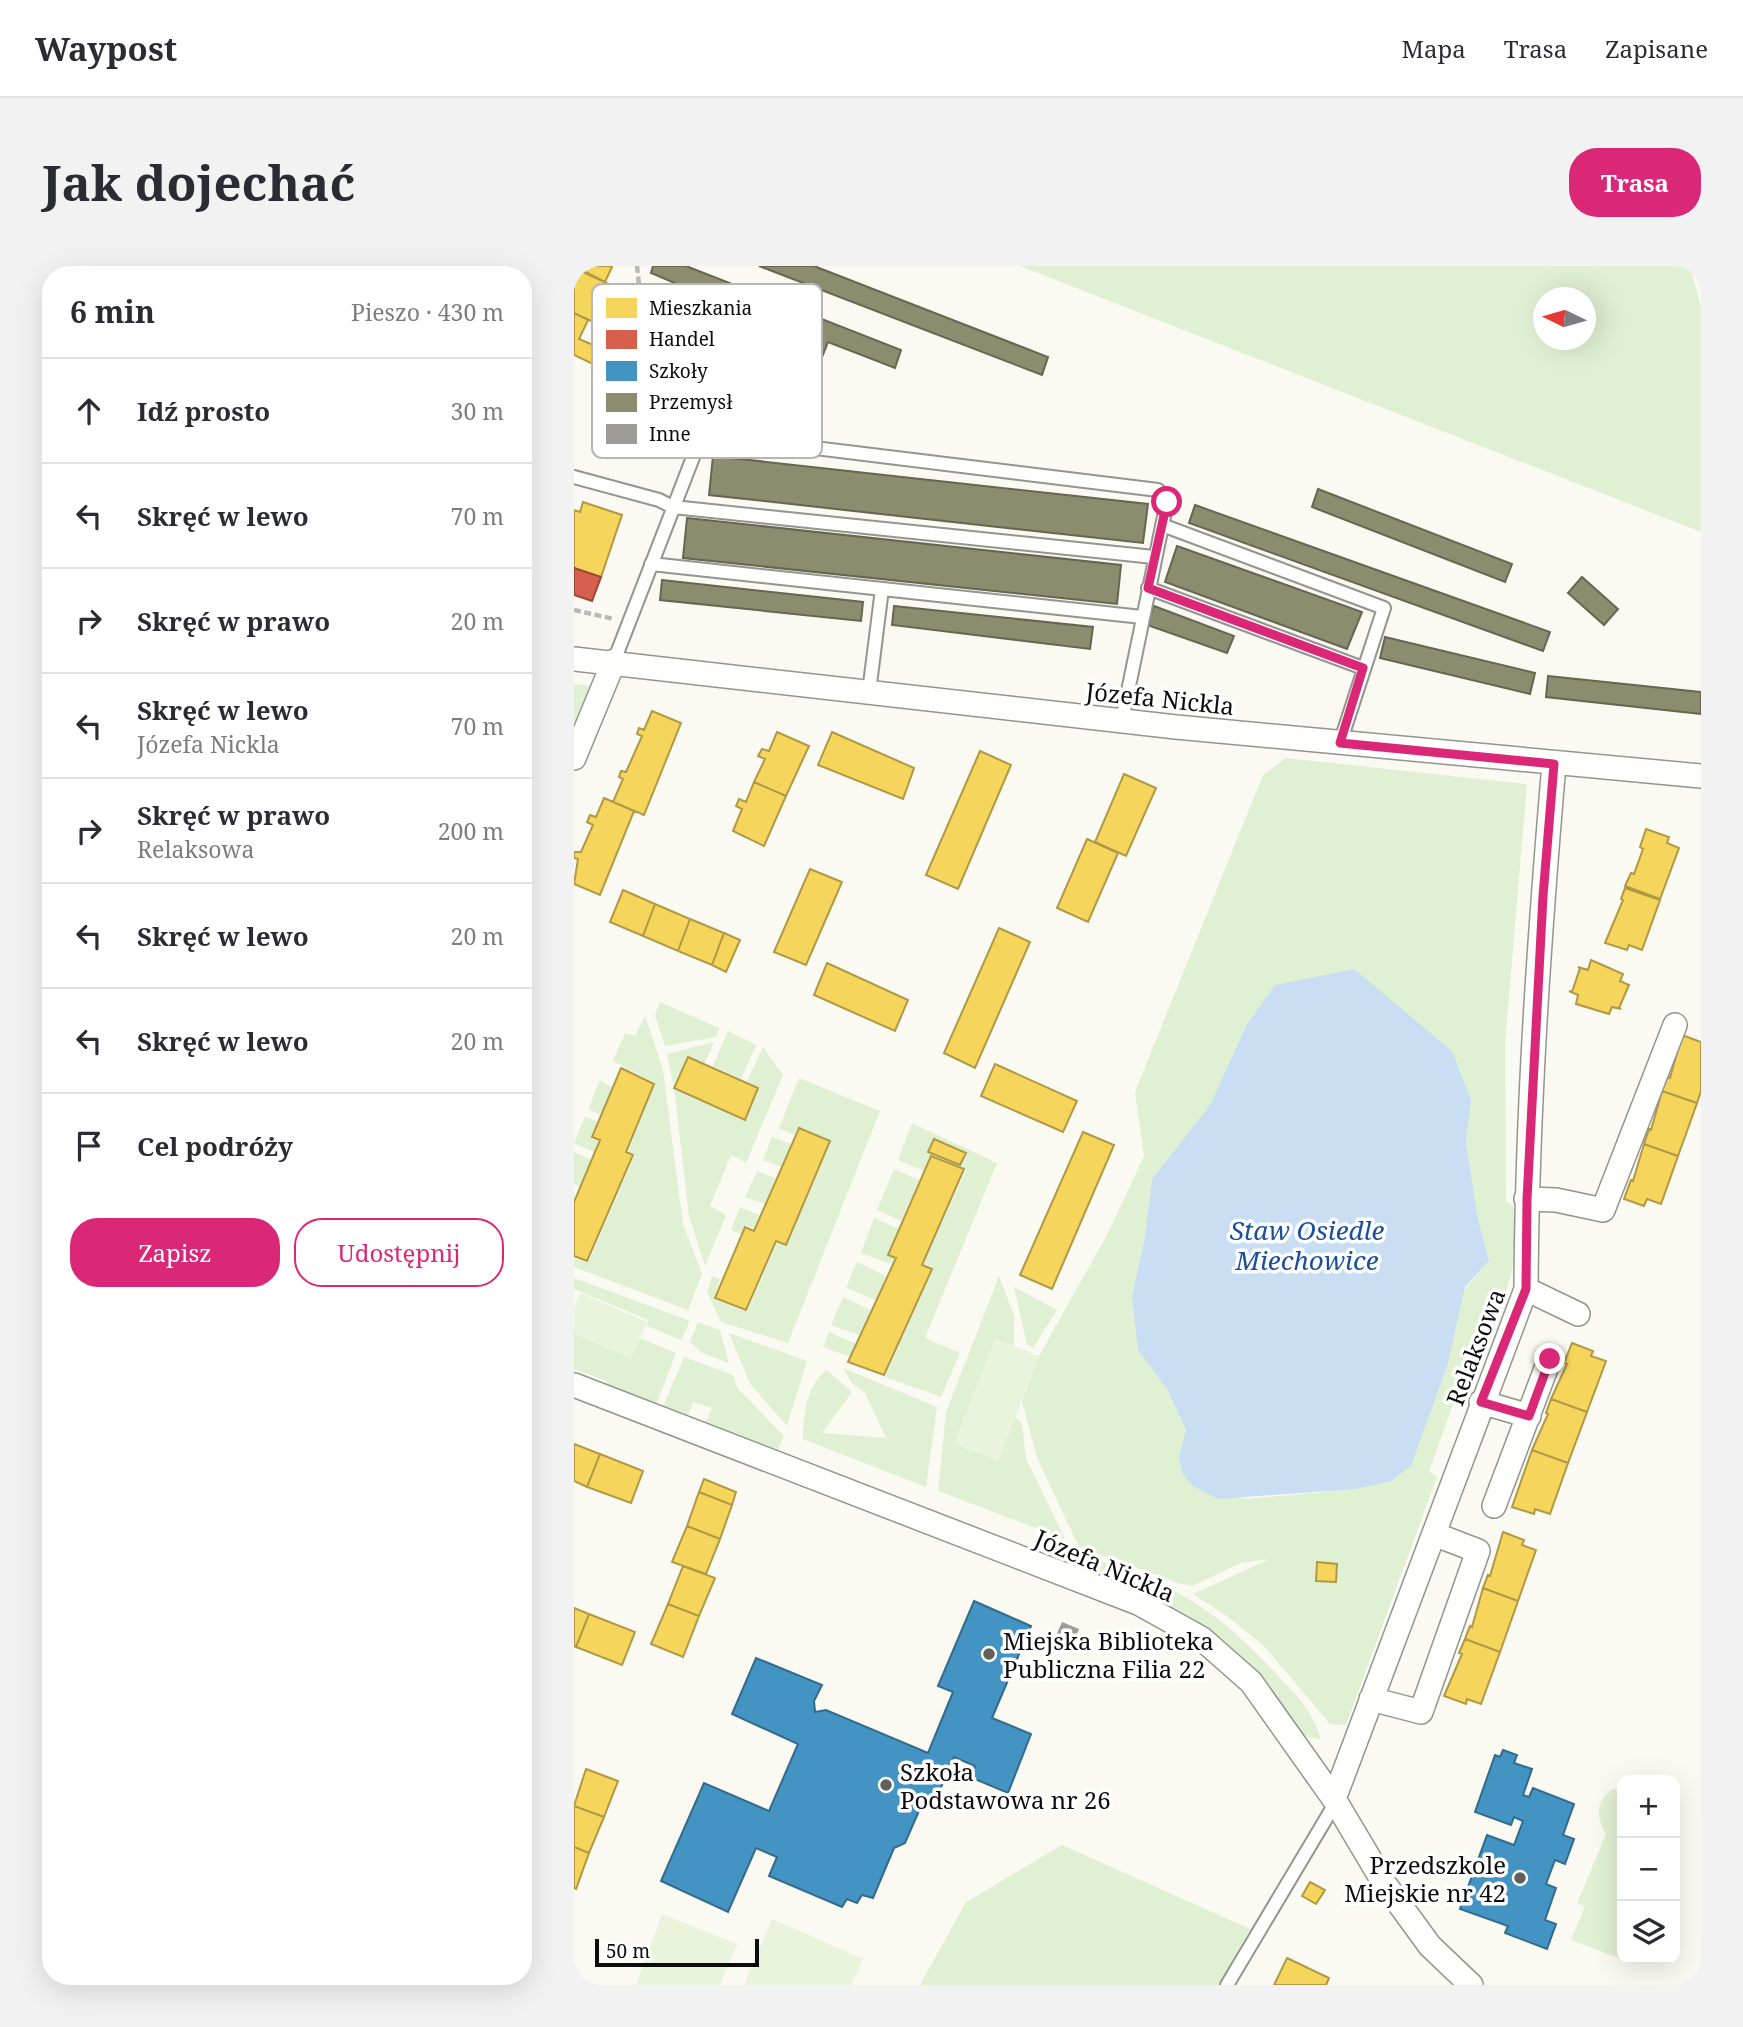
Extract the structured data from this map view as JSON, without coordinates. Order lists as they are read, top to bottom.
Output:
{
  "streets": {
    "street": ["Józefa Nickla", "Relaksowa"]
  },
  "crossings": [
    ["Józefa Nickla", "Relaksowa"]
  ],
  "water": ["Staw Osiedle Miechowice"],
  "places": ["Miejska Biblioteka Publiczna Filia 22", "Szkoła Podstawowa nr 26", "Przedszkole Miejskie nr 42"],
  "legend": [
    "Mieszkania",
    "Handel",
    "Szkoły",
    "Przemysł",
    "Inne"
  ],
  "scale_bar": "50 m",
  "north": "left",
  "page": {
    "header": "Waypost",
    "nav": ["Mapa", "Trasa", "Zapisane"],
    "buttons": [
      "Trasa",
      ["Zapisz", "Udostępnij"]
    ],
    "title": "Jak dojechać",
    "heading": ["6 min", "Pieszo · 430 m"],
    "list": [
      ["Idź prosto", "30 m"],
      ["Skręć w lewo", "70 m"],
      ["Skręć w prawo", "20 m"],
      ["Skręć w lewo", "Józefa Nickla", "70 m"],
      ["Skręć w prawo", "Relaksowa", "200 m"],
      ["Skręć w lewo", "20 m"],
      ["Skręć w lewo", "20 m"],
      "Cel podróży"
    ],
    "map_buttons": ["+", "−"],
    "scale": "50 m"
  }
}
